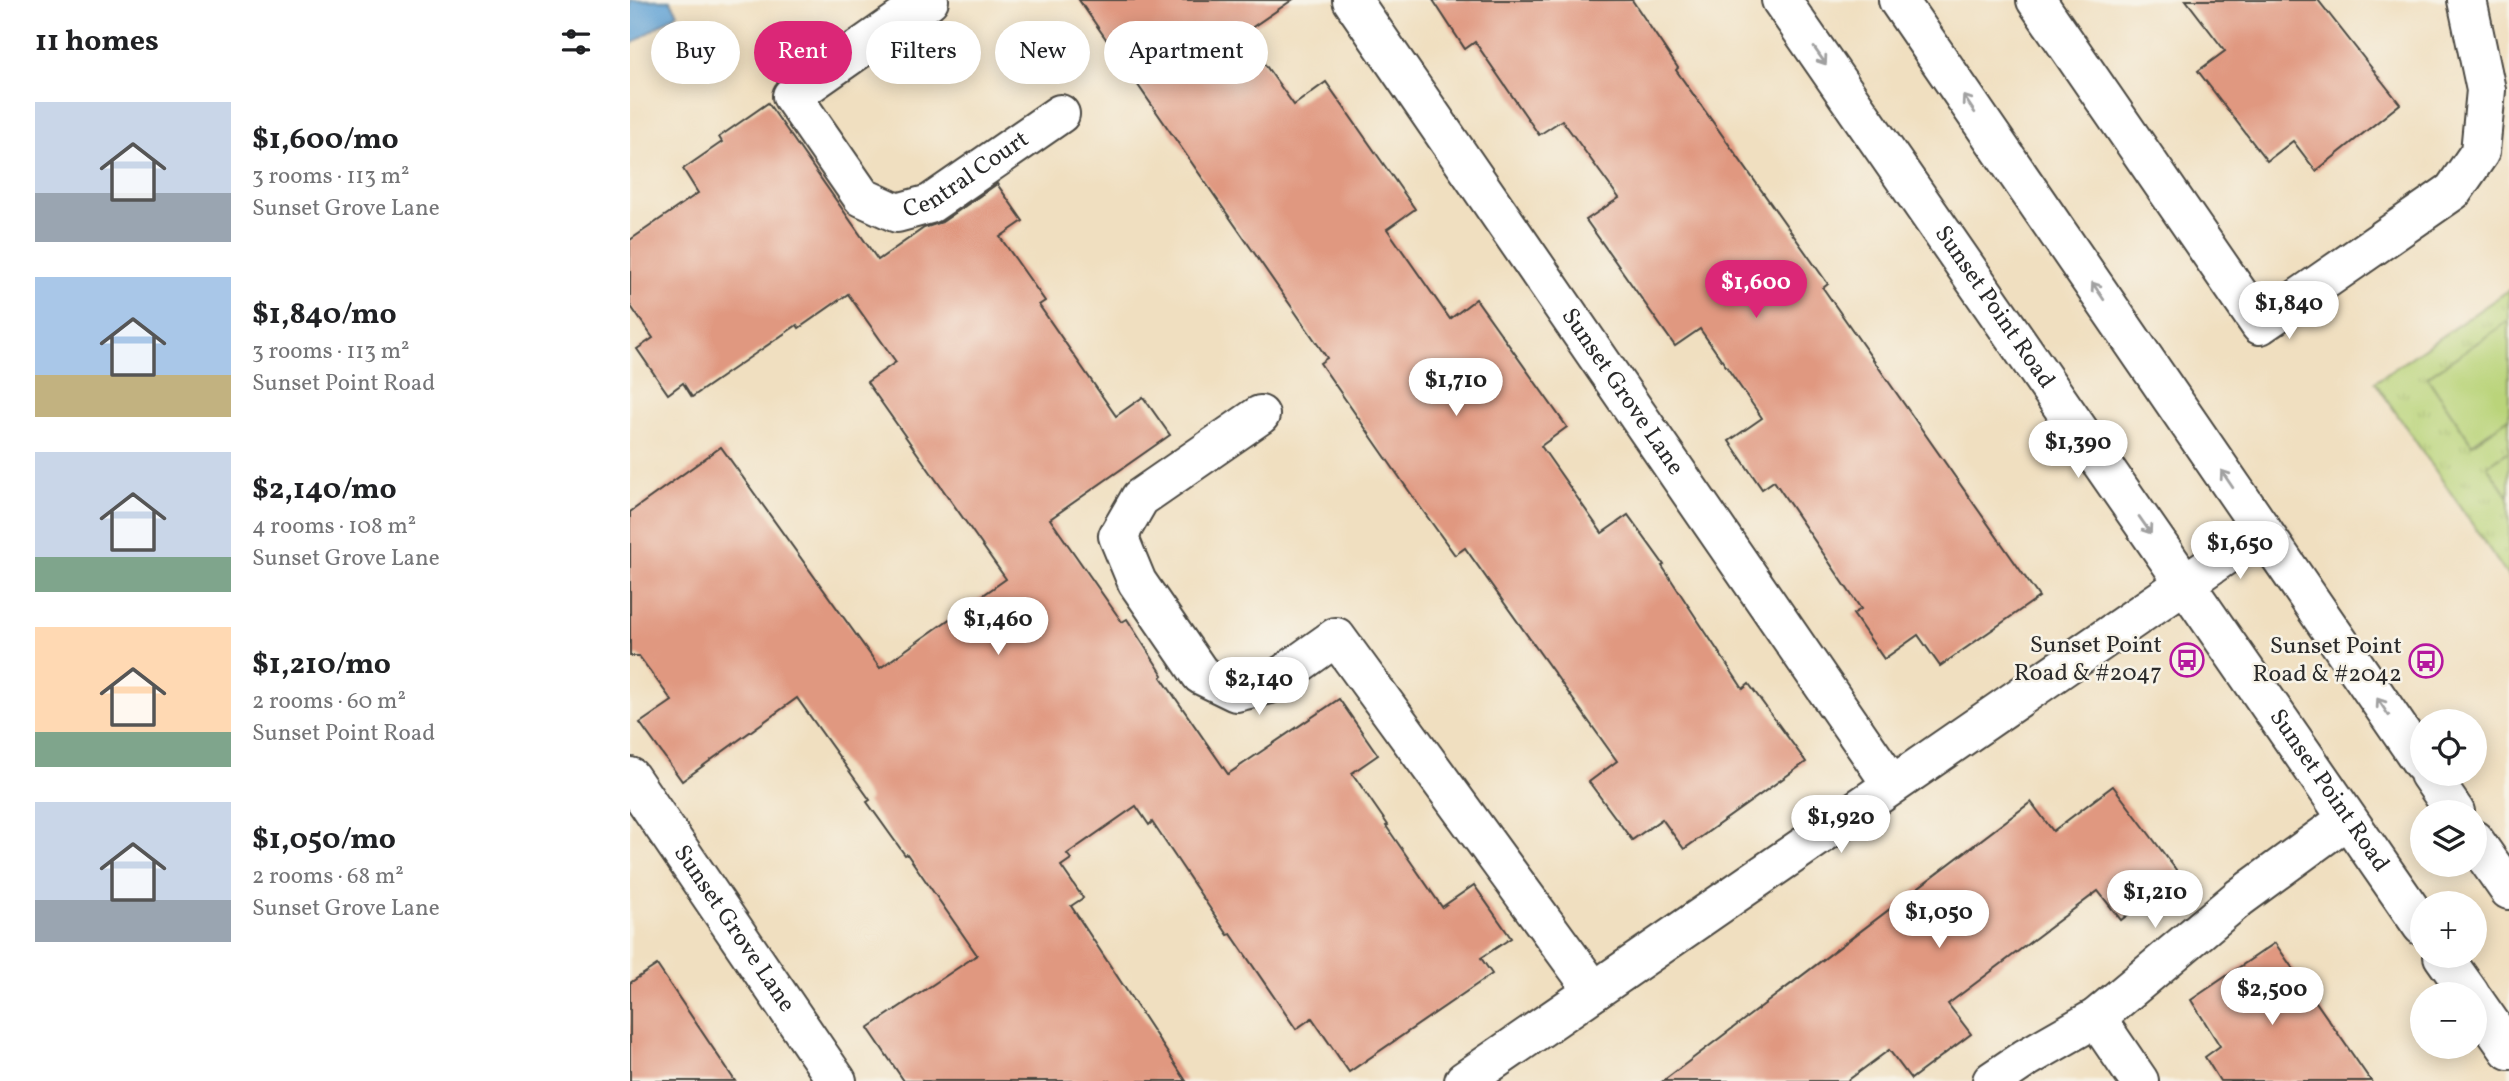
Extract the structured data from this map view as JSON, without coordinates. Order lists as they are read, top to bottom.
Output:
{
  "streets": {
    "street": ["Central Court", "Sunset Point Road", "Sunset Grove Lane"]
  },
  "places": {
    "bus stop": ["Sunset Point Road & #2047", "Sunset Point Road & #2042"]
  },
  "page": {
    "heading": "11 homes",
    "chip": [
      "Buy",
      "Rent",
      "Filters",
      "New",
      "Apartment"
    ],
    "list": [
      {
        "name": "$1,600/mo",
        "note": "3 rooms · 113 m² · Sunset Grove Lane"
      },
      {
        "name": "$1,840/mo",
        "note": "3 rooms · 113 m² · Sunset Point Road"
      },
      {
        "name": "$2,140/mo",
        "note": "4 rooms · 108 m² · Sunset Grove Lane"
      },
      {
        "name": "$1,210/mo",
        "note": "2 rooms · 60 m² · Sunset Point Road"
      },
      {
        "name": "$1,050/mo",
        "note": "2 rooms · 68 m² · Sunset Grove Lane"
      }
    ],
    "price": [
      "$1,600",
      "$1,840",
      "$1,710",
      "$1,390",
      "$1,650",
      "$1,460",
      "$2,140",
      "$1,920",
      "$1,210",
      "$1,050",
      "$2,500"
    ],
    "map_buttons": ["+", "−"]
  }
}
